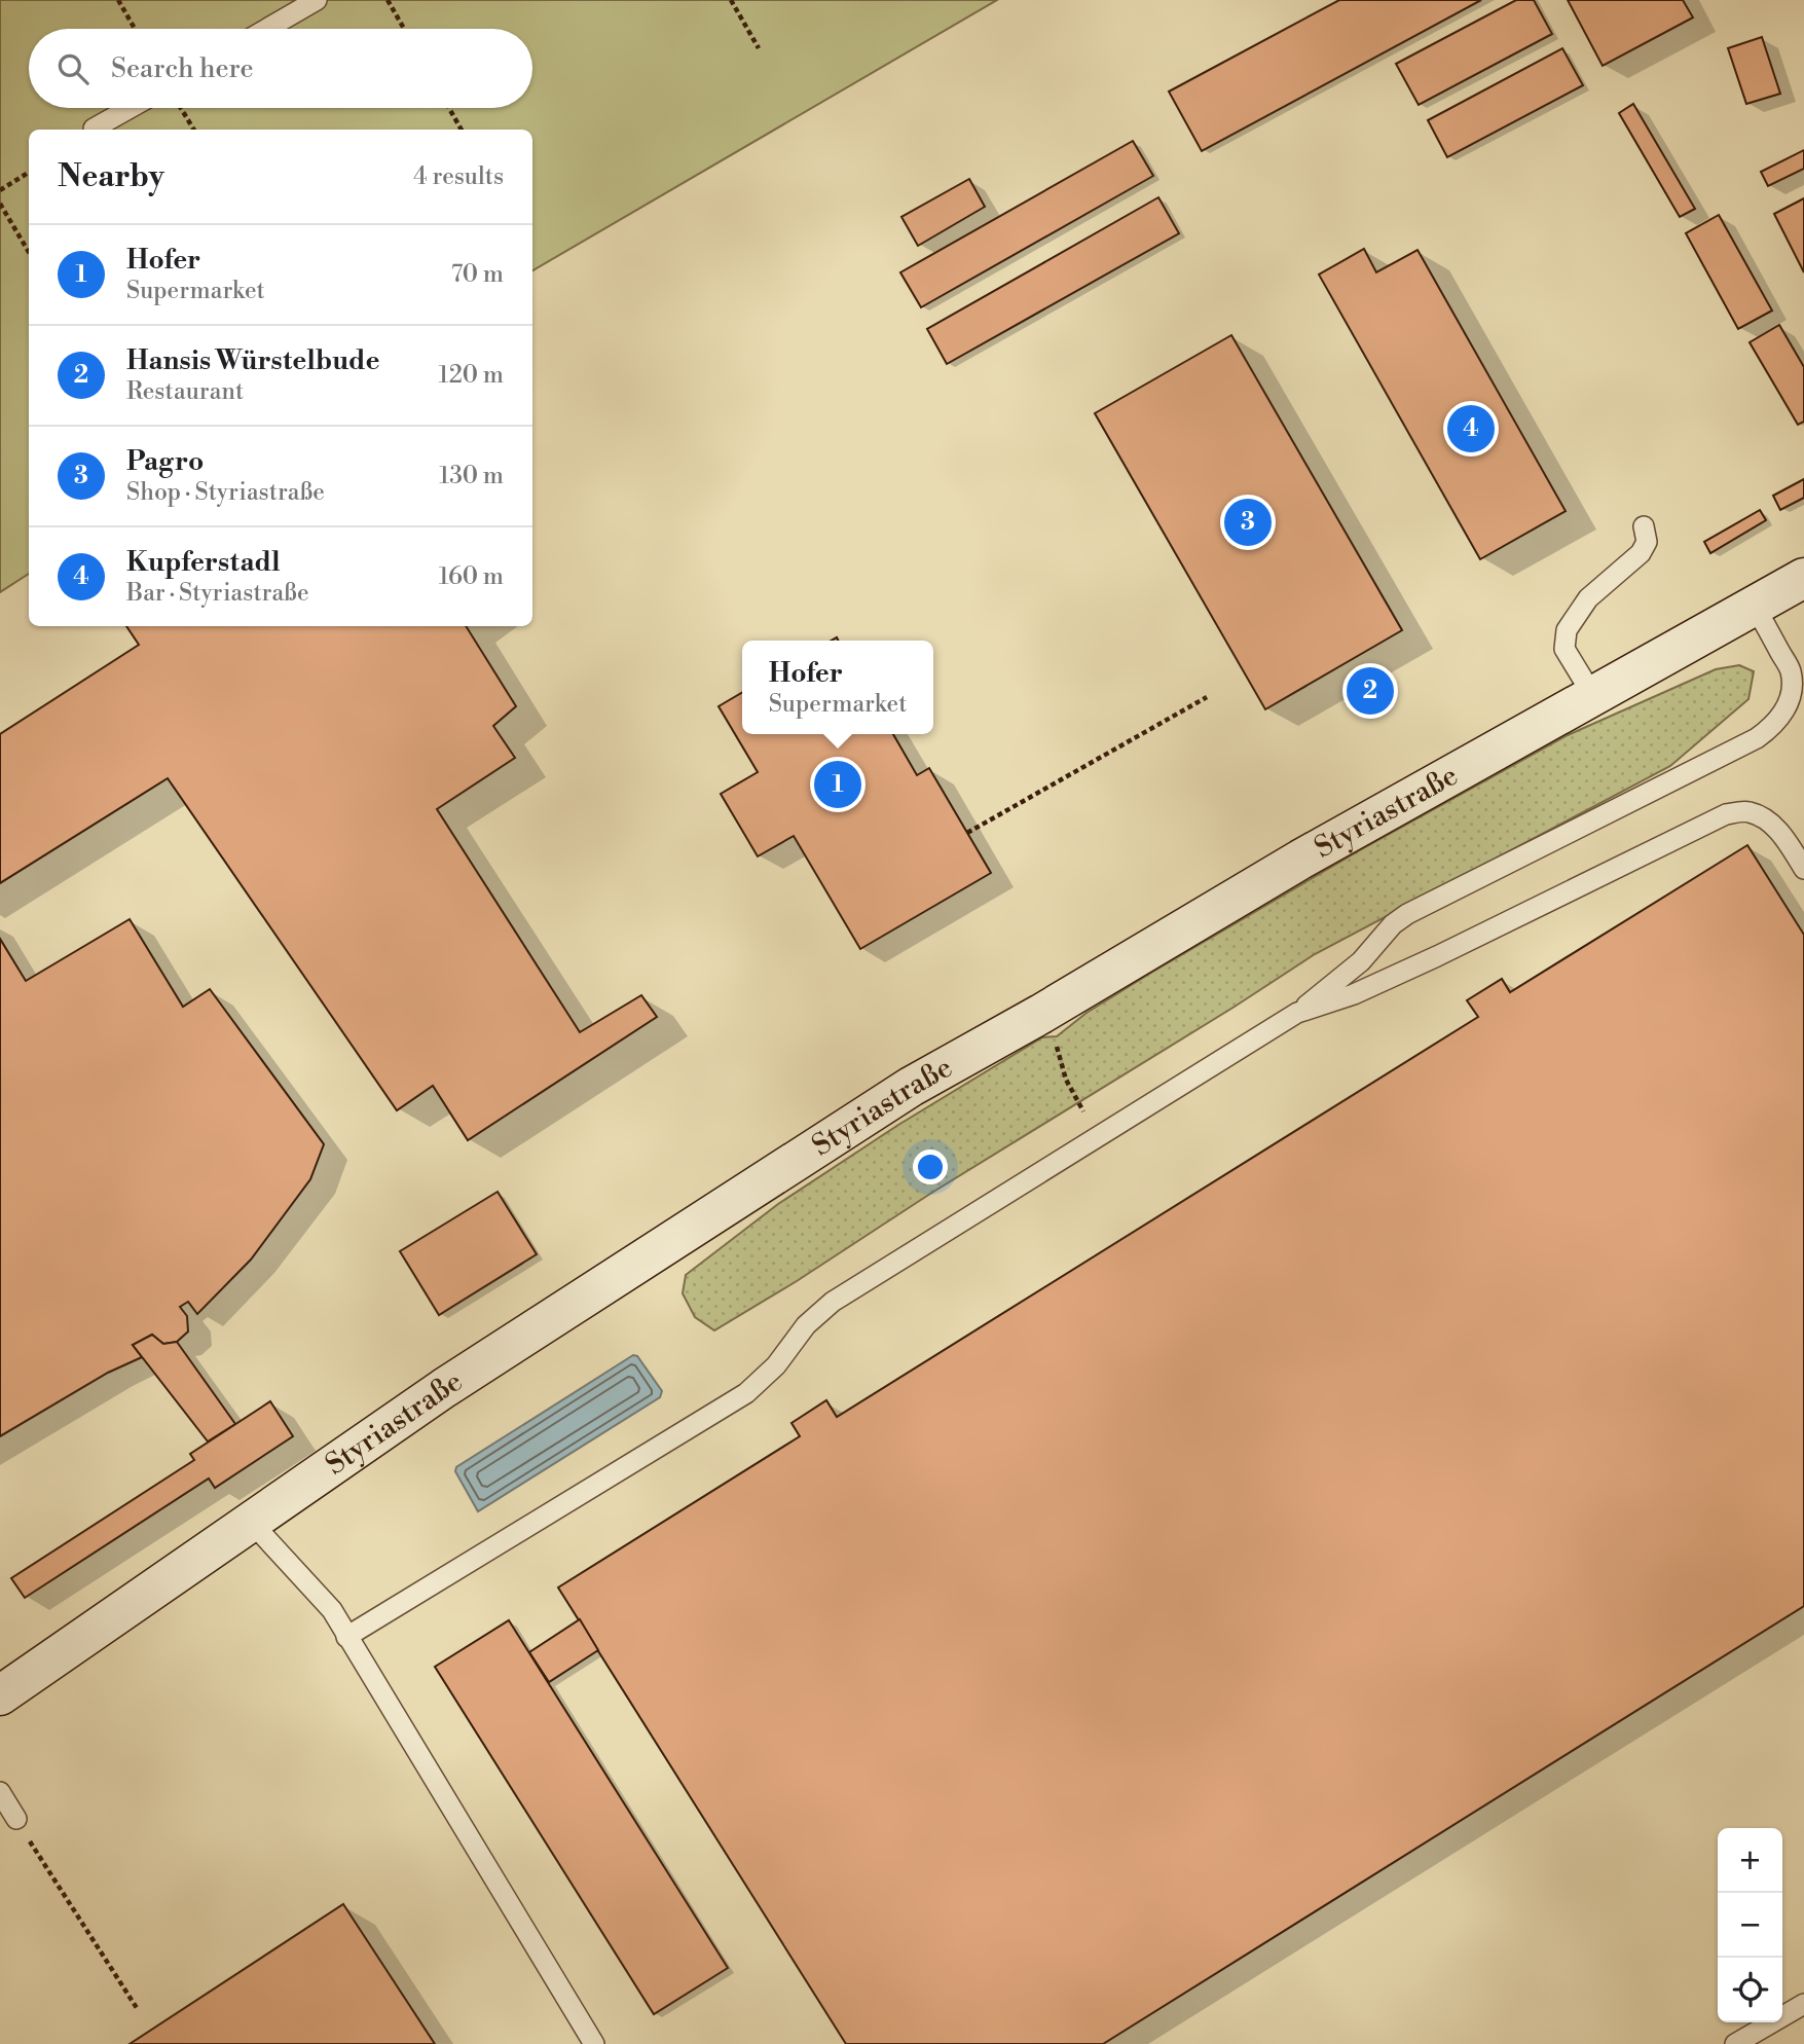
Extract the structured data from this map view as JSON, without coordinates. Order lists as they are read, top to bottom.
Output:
{
  "streets": {
    "street": ["Styriastraße"]
  },
  "page": {
    "search": "Search here",
    "heading": ["Nearby", "4 results"],
    "list": [
      {
        "mark": "1",
        "name": "Hofer",
        "note": "Supermarket",
        "value": "70 m"
      },
      {
        "mark": "2",
        "name": "Hansis Würstelbude",
        "note": "Restaurant",
        "value": "120 m"
      },
      {
        "mark": "3",
        "name": "Pagro",
        "note": "Shop · Styriastraße",
        "value": "130 m"
      },
      {
        "mark": "4",
        "name": "Kupferstadl",
        "note": "Bar · Styriastraße",
        "value": "160 m"
      }
    ],
    "pins": [
      "4",
      "3",
      "2",
      "1"
    ],
    "popup": ["Hofer", "Supermarket"],
    "map_buttons": ["+", "−"]
  }
}
